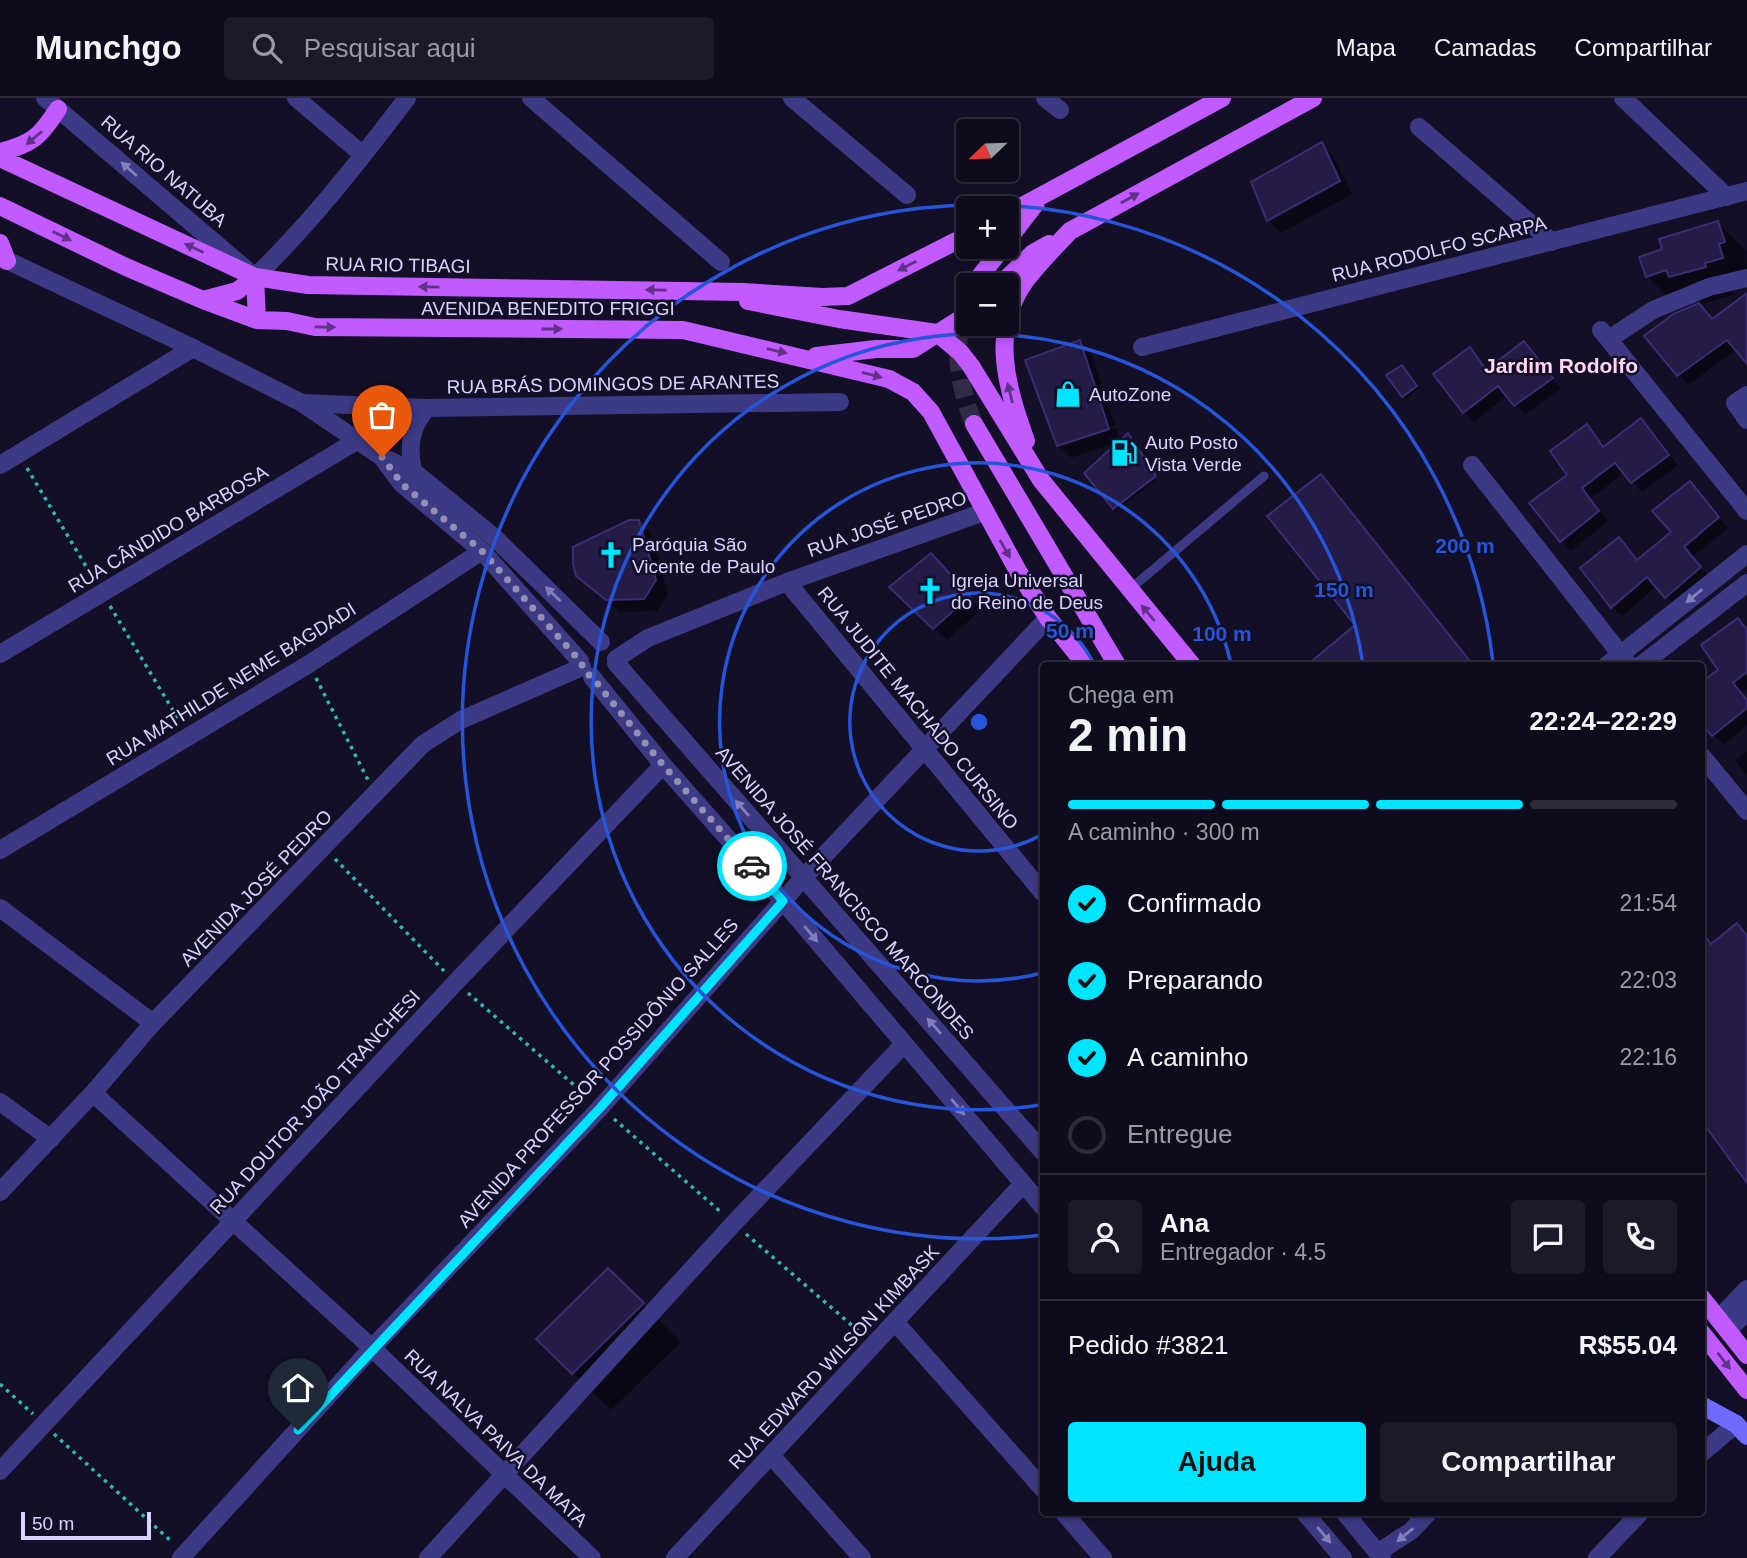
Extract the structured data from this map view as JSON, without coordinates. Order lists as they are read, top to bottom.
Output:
{
  "streets": {
    "main road": ["RUA RIO TIBAGI", "AVENIDA BENEDITO FRIGGI"],
    "street": [
      "RUA RIO NATUBA",
      "RUA RODOLFO SCARPA",
      "RUA BRÁS DOMINGOS DE ARANTES",
      "RUA JOSÉ PEDRO",
      "RUA CÂNDIDO BARBOSA",
      "RUA MATHILDE NEME BAGDADI",
      "RUA JUDITE MACHADO CURSINO",
      "AVENIDA JOSÉ PEDRO",
      "AVENIDA JOSÉ FRANCISCO MARCONDES",
      "AVENIDA PROFESSOR POSSIDÔNIO SALLES",
      "RUA DOUTOR JOÃO TRANCHESI",
      "RUA EDWARD WILSON KIMBASK",
      "RUA NALVA PAIVA DA MATA"
    ]
  },
  "crossings": [
    ["RUA RIO NATUBA", "RUA RIO TIBAGI"],
    ["AVENIDA BENEDITO FRIGGI", "RUA JOSÉ PEDRO"],
    ["AVENIDA BENEDITO FRIGGI", "AVENIDA PROFESSOR POSSIDÔNIO SALLES"],
    ["RUA BRÁS DOMINGOS DE ARANTES", "AVENIDA JOSÉ FRANCISCO MARCONDES"],
    ["RUA JOSÉ PEDRO", "RUA JUDITE MACHADO CURSINO"],
    ["RUA JOSÉ PEDRO", "AVENIDA JOSÉ PEDRO"],
    ["RUA JOSÉ PEDRO", "AVENIDA JOSÉ FRANCISCO MARCONDES"],
    ["RUA CÂNDIDO BARBOSA", "AVENIDA JOSÉ FRANCISCO MARCONDES"],
    ["RUA MATHILDE NEME BAGDADI", "AVENIDA JOSÉ FRANCISCO MARCONDES"],
    ["RUA JUDITE MACHADO CURSINO", "AVENIDA PROFESSOR POSSIDÔNIO SALLES"],
    ["AVENIDA JOSÉ PEDRO", "AVENIDA JOSÉ FRANCISCO MARCONDES"],
    ["AVENIDA JOSÉ PEDRO", "RUA NALVA PAIVA DA MATA"],
    ["AVENIDA JOSÉ FRANCISCO MARCONDES", "AVENIDA PROFESSOR POSSIDÔNIO SALLES"],
    ["AVENIDA JOSÉ FRANCISCO MARCONDES", "RUA DOUTOR JOÃO TRANCHESI"],
    ["AVENIDA JOSÉ FRANCISCO MARCONDES", "RUA EDWARD WILSON KIMBASK"],
    ["AVENIDA PROFESSOR POSSIDÔNIO SALLES", "RUA NALVA PAIVA DA MATA"],
    ["RUA DOUTOR JOÃO TRANCHESI", "RUA NALVA PAIVA DA MATA"]
  ],
  "one_way": ["RUA RIO NATUBA", "AVENIDA BENEDITO FRIGGI"],
  "districts": ["Jardim Rodolfo"],
  "places": {
    "shop": ["AutoZone"],
    "fuel station": ["Auto Posto Vista Verde"],
    "church": ["Paróquia São Vicente de Paulo", "Igreja Universal do Reino de Deus"]
  },
  "scale_bar": "50 m",
  "north": "bottom left",
  "page": {
    "header": "Munchgo",
    "search": "Pesquisar aqui",
    "nav": ["Mapa", "Camadas", "Compartilhar"],
    "map_buttons": ["+", "−"],
    "heading": ["2 min", "Chega em", "22:24–22:29"],
    "panel": [
      "Ana",
      "Entregador · 4.5",
      "Pedido #3821",
      "R$55.04"
    ],
    "bar": "A caminho · 300 m",
    "list": [
      ["Confirmado", "21:54"],
      ["Preparando", "22:03"],
      ["A caminho", "22:16"],
      "Entregue"
    ],
    "buttons": ["Ajuda", "Compartilhar"],
    "scale": "50 m"
  },
  "rings": [
    "200 m",
    "150 m",
    "50 m",
    "100 m"
  ]
}
